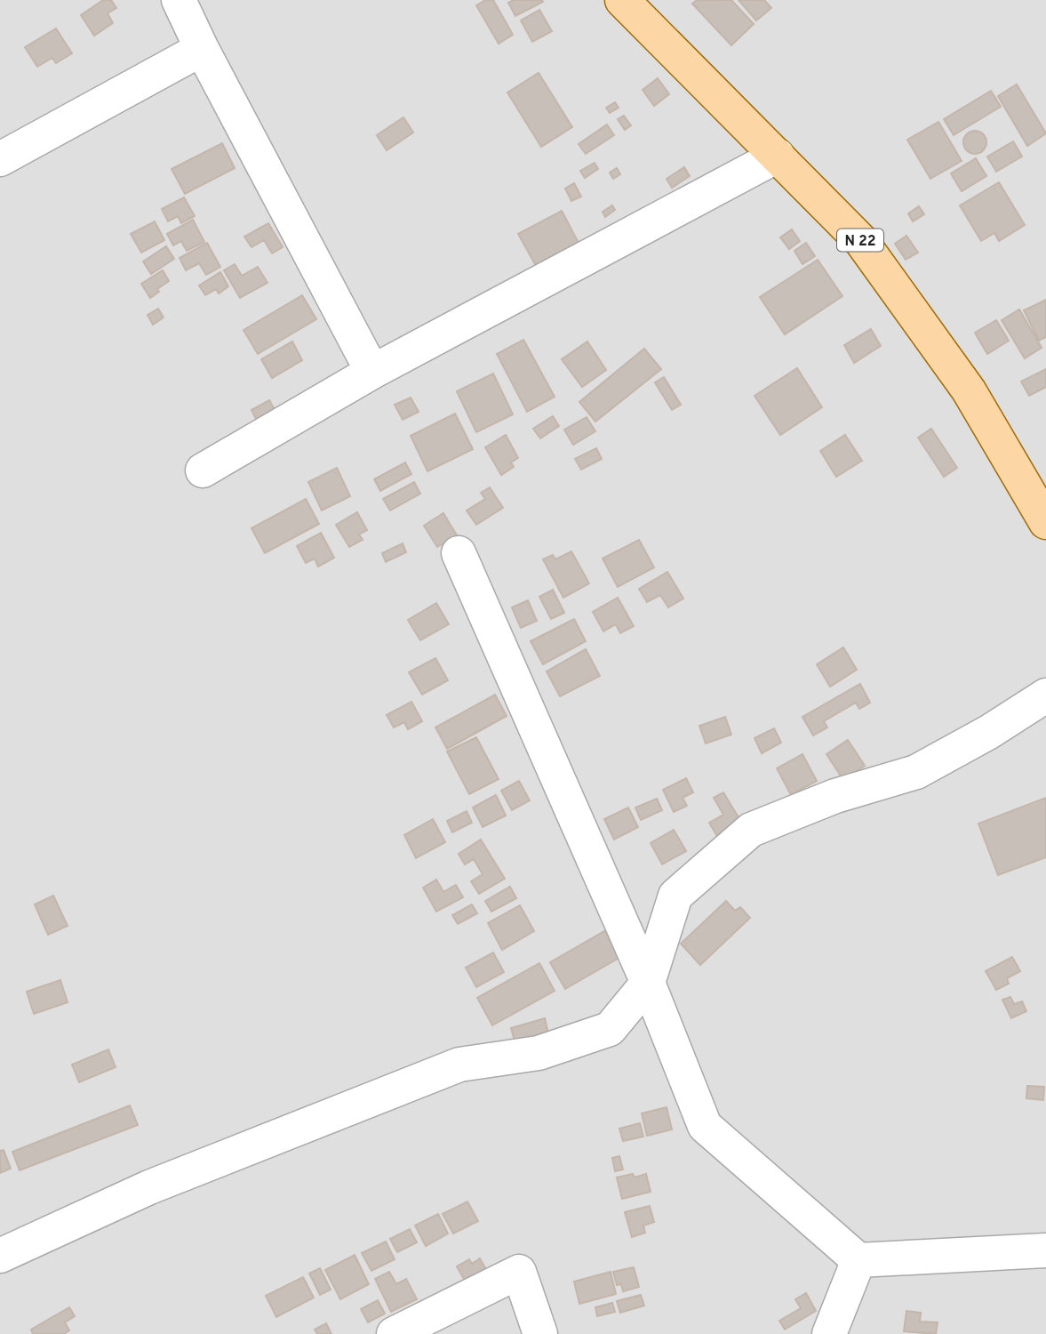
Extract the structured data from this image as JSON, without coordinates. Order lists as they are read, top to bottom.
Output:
{
  "streets": {
    "main road": ["N 22"]
  }
}
